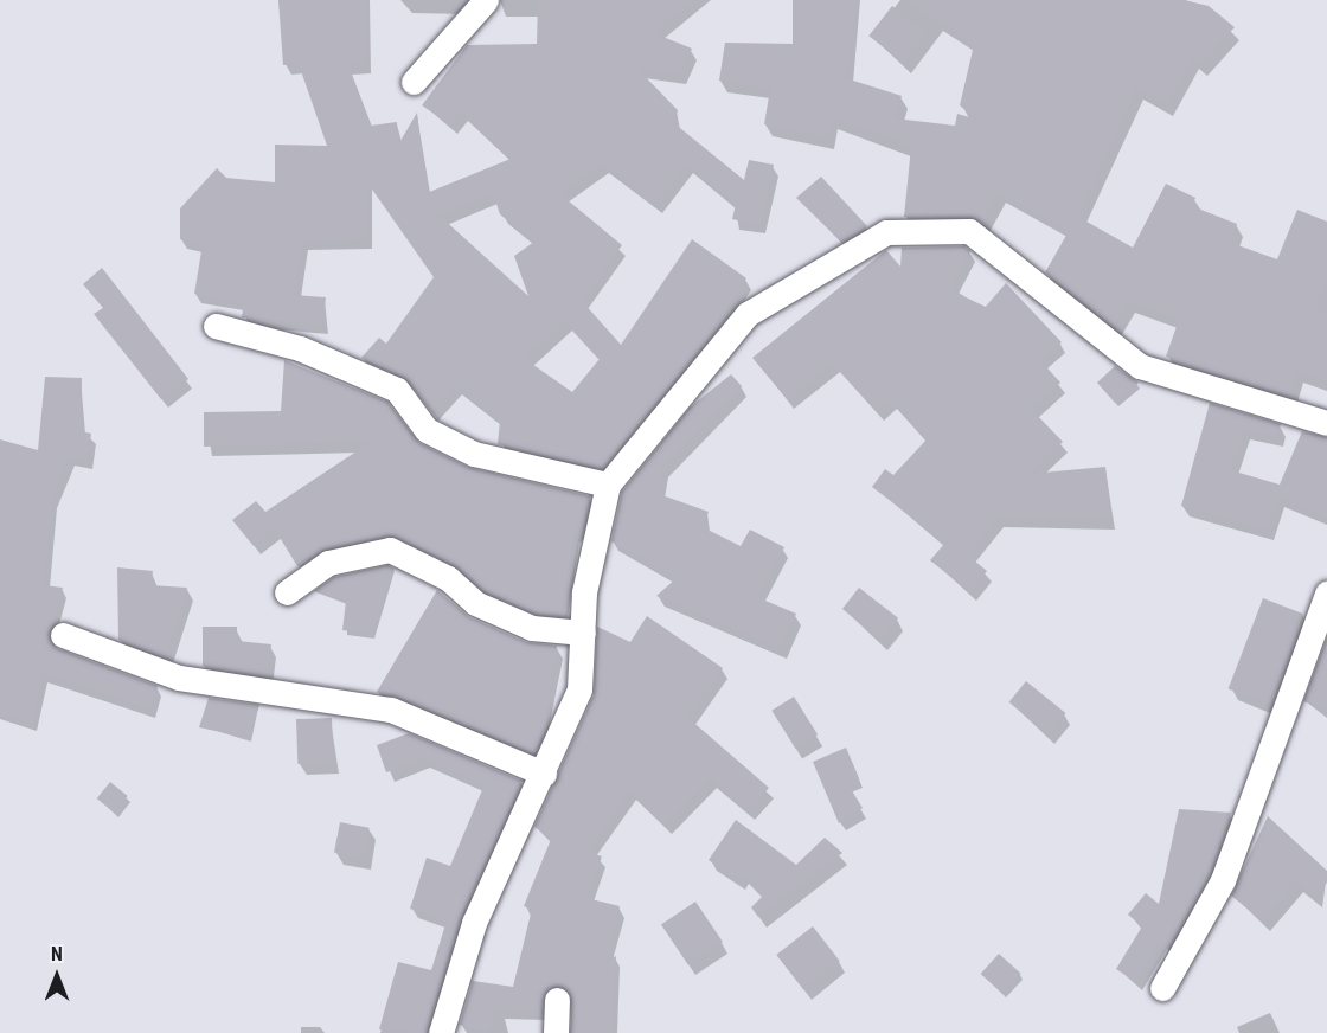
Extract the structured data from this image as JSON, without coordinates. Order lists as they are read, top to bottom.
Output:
{
  "north": "top"
}
